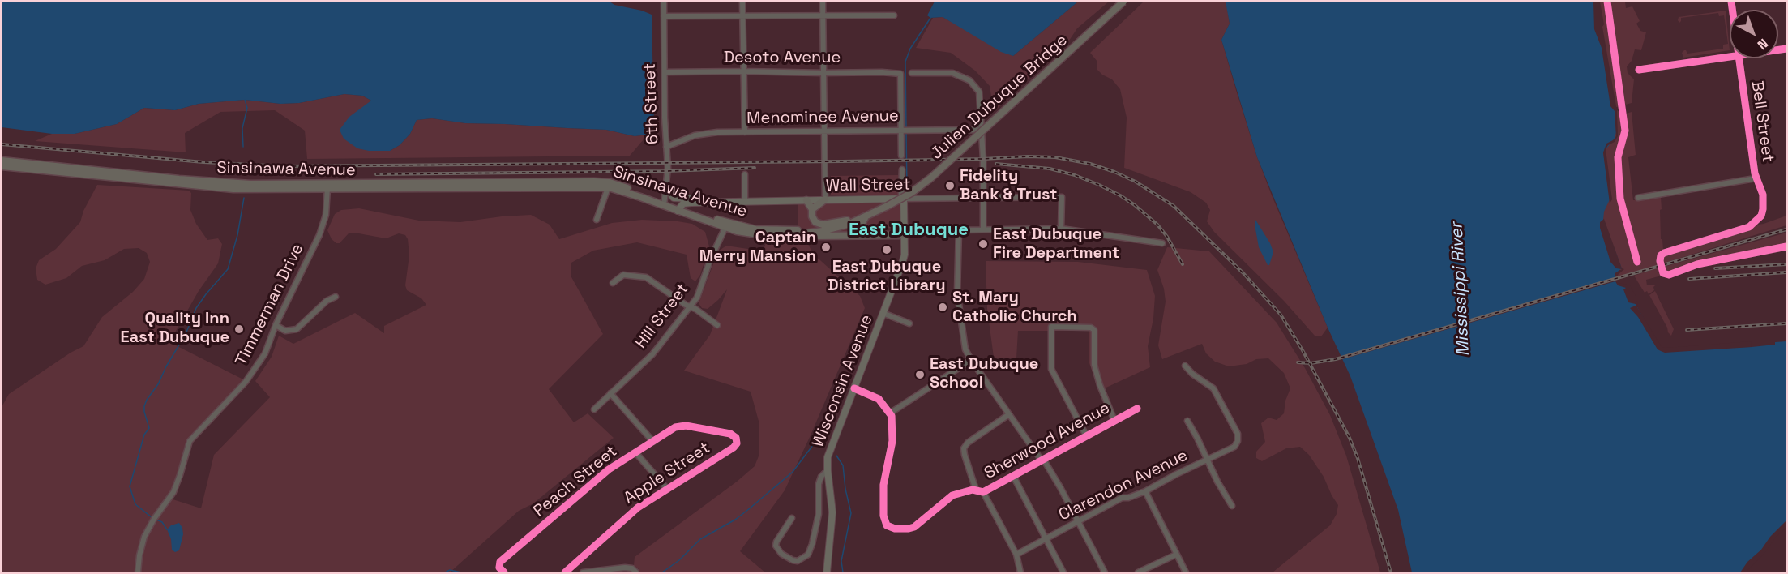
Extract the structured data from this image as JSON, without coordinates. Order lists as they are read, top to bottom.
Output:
{
  "streets": {
    "highway": ["Julien Dubuque Bridge", "Sinsinawa Avenue"],
    "main road": ["Wall Street", "Wisconsin Avenue"],
    "street": [
      "Desoto Avenue",
      "6th Street",
      "Menominee Avenue",
      "Bell Street",
      "Timmerman Drive",
      "Hill Street",
      "Sherwood Avenue",
      "Apple Street",
      "Peach Street",
      "Clarendon Avenue"
    ]
  },
  "crossings": [
    ["Desoto Avenue", "6th Street"],
    ["Desoto Avenue", "Menominee Avenue"],
    ["Julien Dubuque Bridge", "Sinsinawa Avenue"],
    ["6th Street", "Menominee Avenue"],
    ["6th Street", "Sinsinawa Avenue"],
    ["Sinsinawa Avenue", "Wall Street"],
    ["Sinsinawa Avenue", "Timmerman Drive"],
    ["Sinsinawa Avenue", "Hill Street"],
    ["Wall Street", "Wisconsin Avenue"],
    ["Apple Street", "Peach Street"]
  ],
  "districts": ["East Dubuque"],
  "water": ["Mississippi River"],
  "places": [
    "Fidelity Bank & Trust",
    "East Dubuque Fire Department",
    "Captain Merry Mansion",
    "East Dubuque District Library",
    "St. Mary Catholic Church",
    "Quality Inn East Dubuque",
    "East Dubuque School"
  ],
  "north": "bottom right"
}
